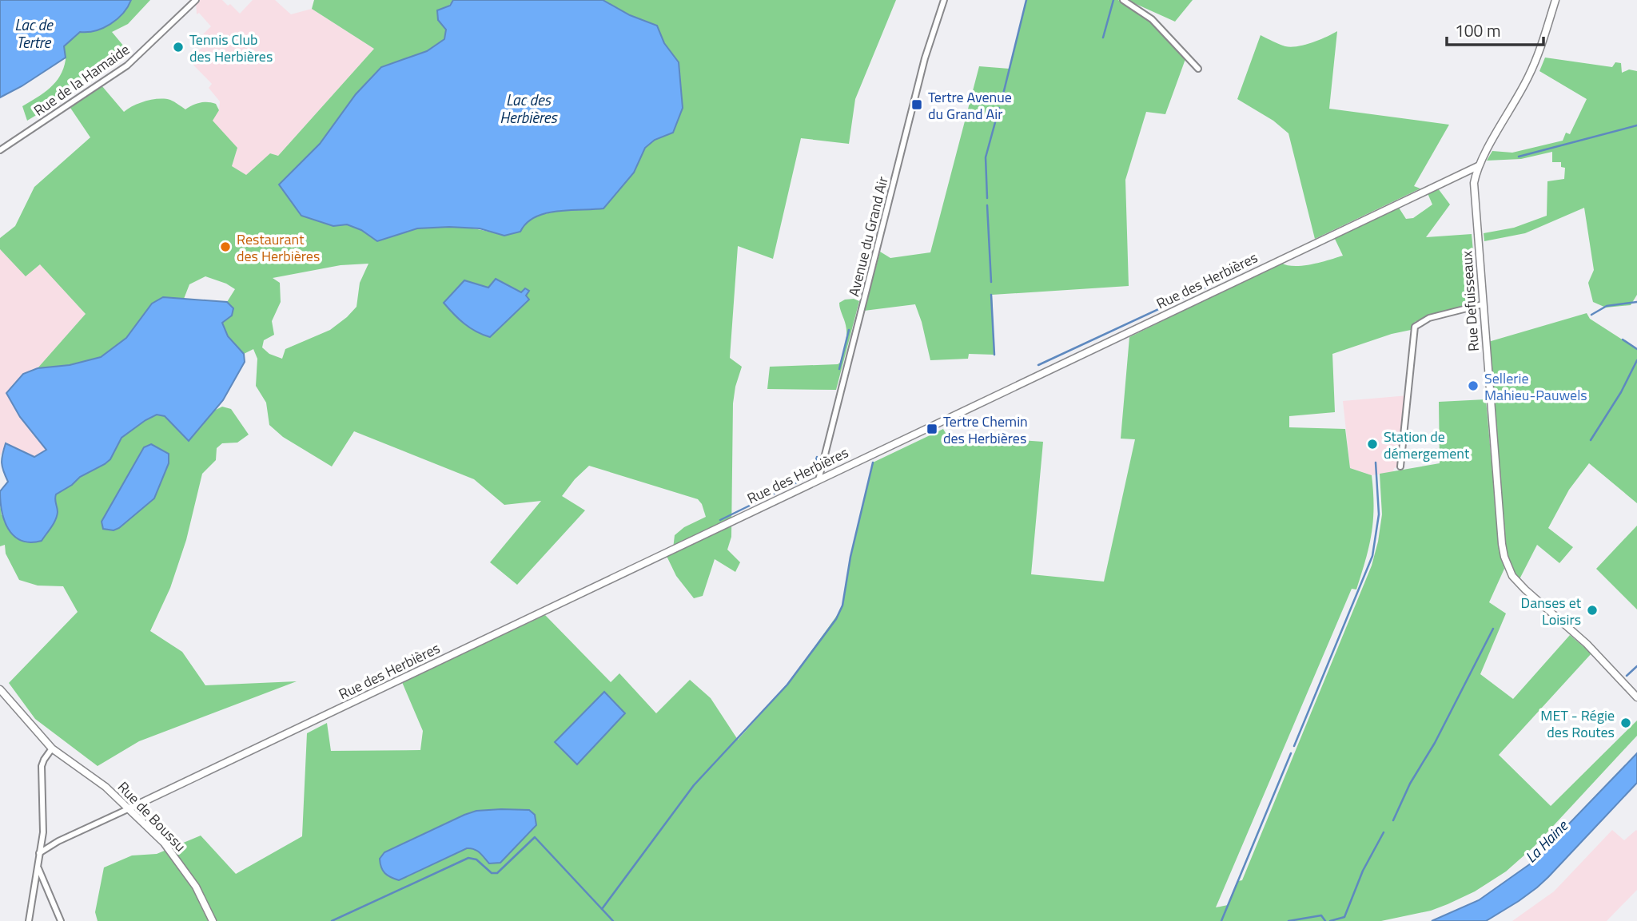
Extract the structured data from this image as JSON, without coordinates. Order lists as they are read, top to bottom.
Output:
{
  "streets": {
    "street": [
      "Rue de la Hamaide",
      "Avenue du Grand Air",
      "Rue des Herbières",
      "Rue Defuisseaux",
      "Rue de Boussu"
    ]
  },
  "crossings": [
    ["Avenue du Grand Air", "Rue des Herbières"],
    ["Rue des Herbières", "Rue Defuisseaux"],
    ["Rue des Herbières", "Rue de Boussu"]
  ],
  "water": ["Lac de Tertre", "Lac des Herbières", "La Haine"],
  "places": {
    "other": [
      "Tennis Club des Herbières",
      "Restaurant des Herbières",
      "Sellerie Mahieu-Pauwels",
      "Station de démergement",
      "Danses et Loisirs",
      "MET - Régie des Routes"
    ],
    "transit": ["Tertre Avenue du Grand Air", "Tertre Chemin des Herbières"]
  },
  "scale_bar": "100 m"
}
